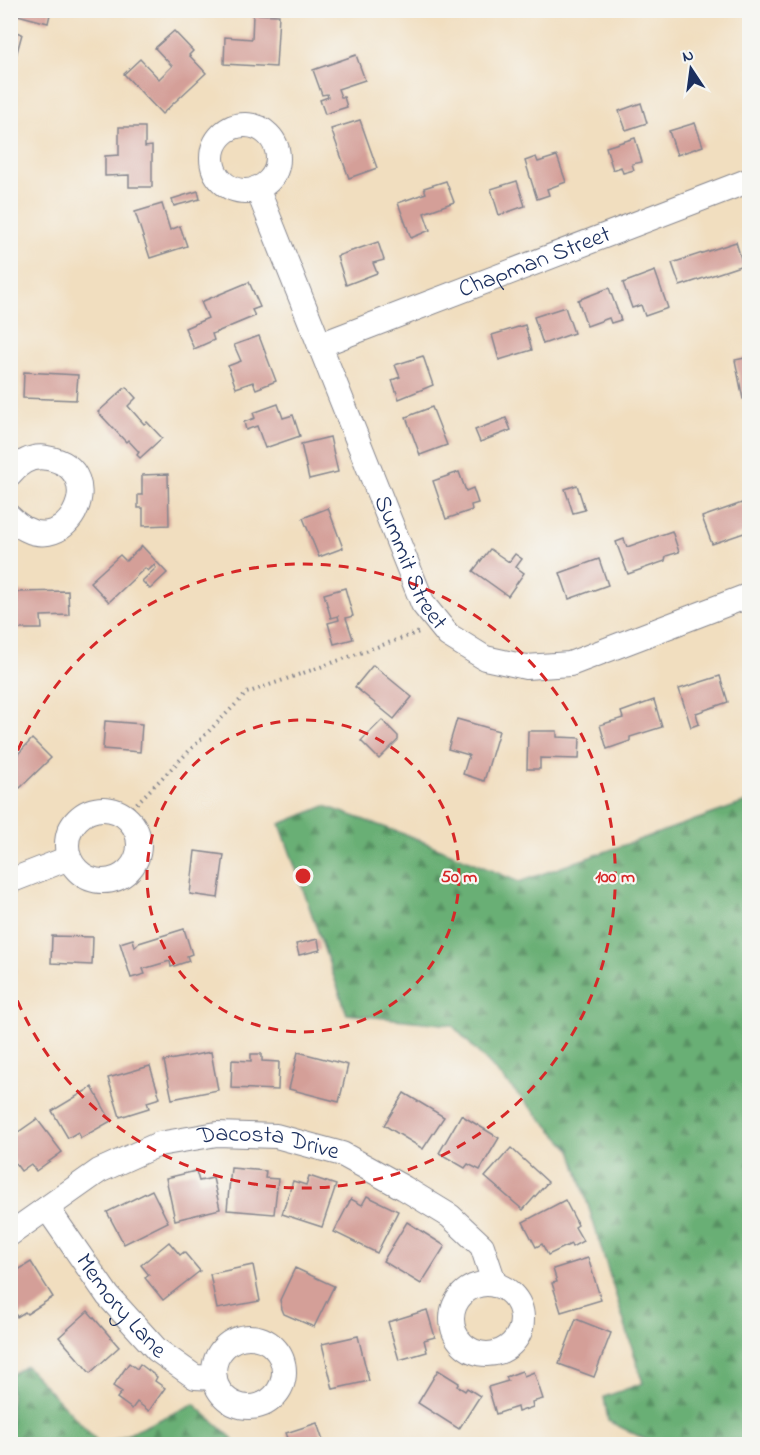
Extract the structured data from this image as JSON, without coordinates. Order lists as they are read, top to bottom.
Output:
{
  "streets": {
    "street": [
      "Chapman Street",
      "Summit Street",
      "Dacosta Drive",
      "Memory Lane"
    ]
  },
  "crossings": [
    ["Chapman Street", "Summit Street"],
    ["Dacosta Drive", "Memory Lane"]
  ],
  "north": "top",
  "rings": ["50 m", "100 m"]
}
